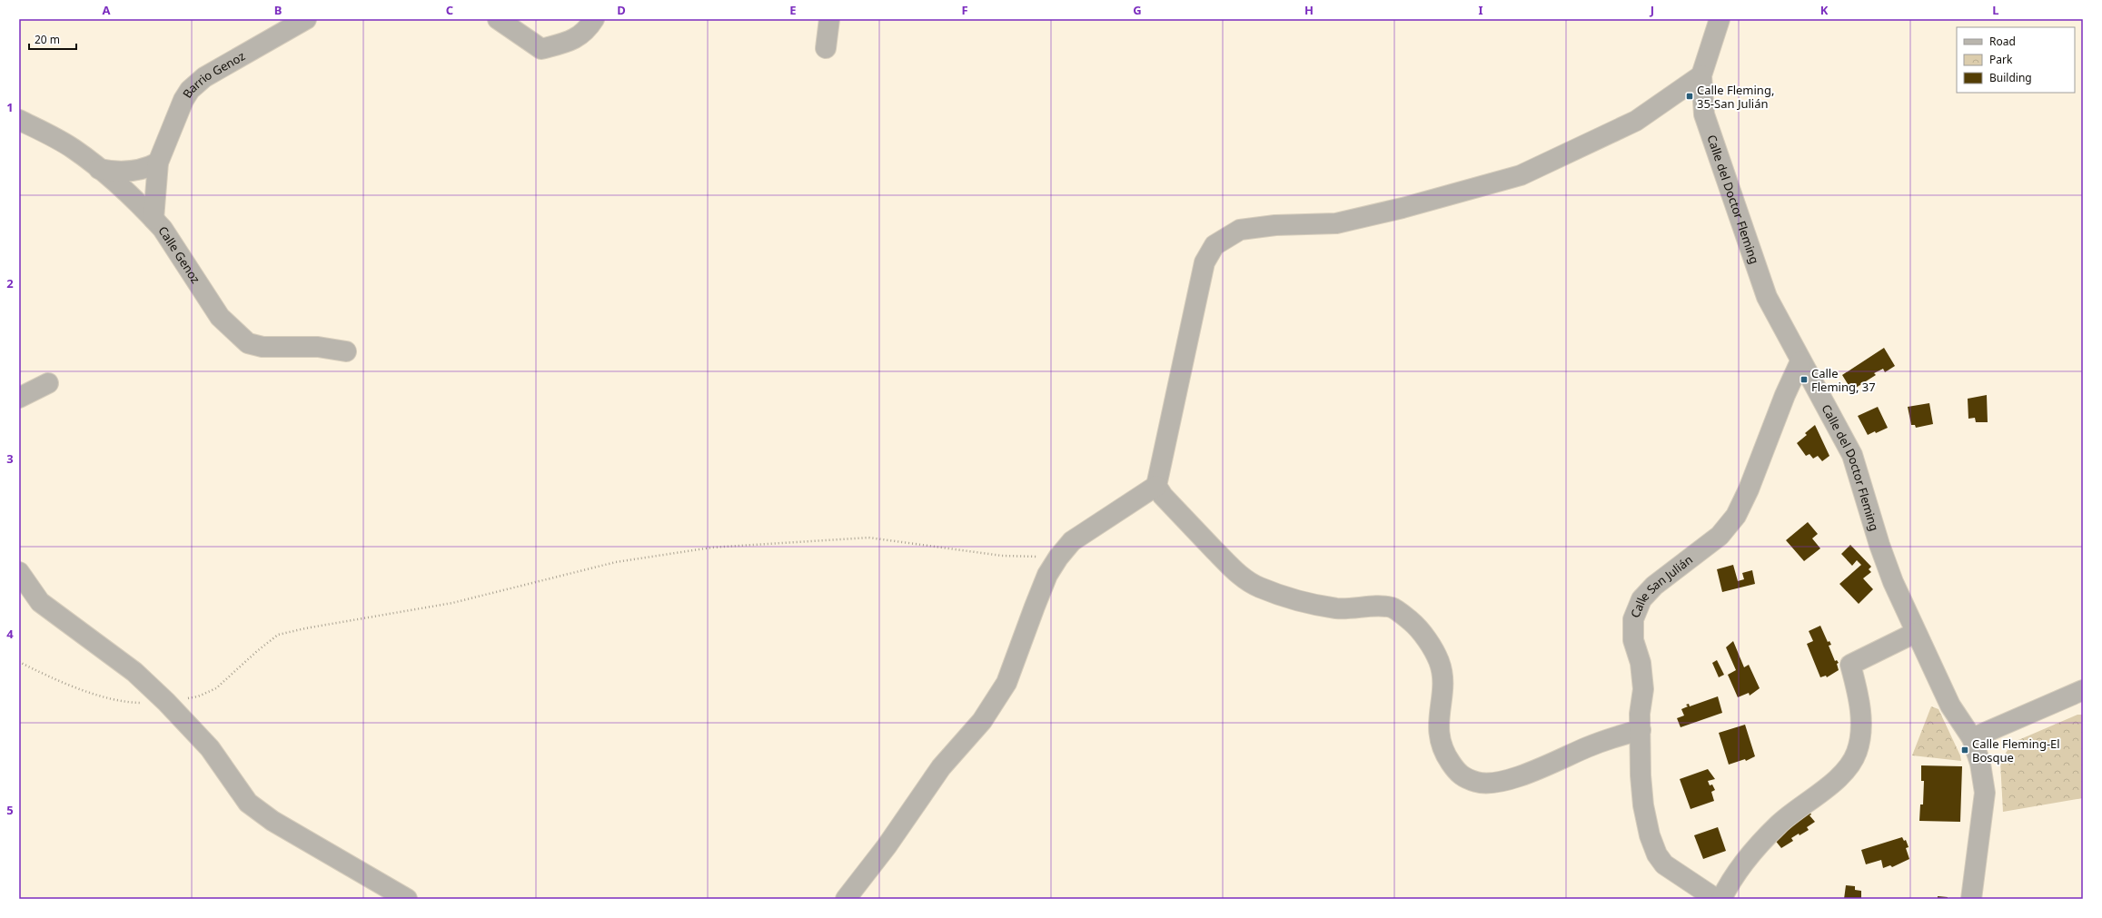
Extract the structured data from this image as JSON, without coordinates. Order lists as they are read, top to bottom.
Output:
{
  "streets": {
    "street": [
      "Barrio Genoz",
      "Calle del Doctor Fleming",
      "Calle Genoz",
      "Calle San Julián"
    ]
  },
  "crossings": [
    ["Barrio Genoz", "Calle Genoz"],
    ["Calle del Doctor Fleming", "Calle San Julián"]
  ],
  "places": {
    "transit": ["Calle Fleming, 35-San Julián", "Calle Fleming, 37", "Calle Fleming-El Bosque"]
  },
  "legend": ["Road", "Park", "Building"],
  "scale_bar": "20 m",
  "grid": {
    "columns": [
      "A",
      "B",
      "C",
      "D",
      "E",
      "F",
      "G",
      "H",
      "I",
      "J",
      "K",
      "L"
    ],
    "rows": [
      "1",
      "2",
      "3",
      "4",
      "5"
    ]
  }
}
